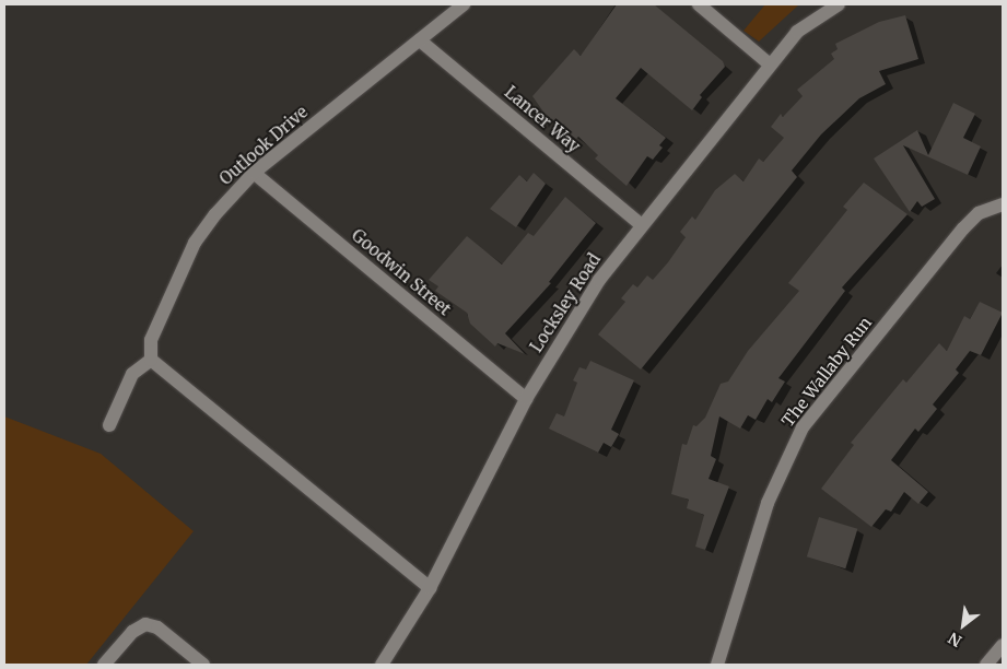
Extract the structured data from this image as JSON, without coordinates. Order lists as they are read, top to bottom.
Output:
{
  "streets": {
    "street": [
      "Lancer Way",
      "Outlook Drive",
      "Goodwin Street",
      "Locksley Road",
      "The Wallaby Run"
    ]
  },
  "crossings": [
    ["Lancer Way", "Outlook Drive"],
    ["Lancer Way", "Locksley Road"],
    ["Outlook Drive", "Goodwin Street"],
    ["Goodwin Street", "Locksley Road"]
  ],
  "north": "bottom left"
}
